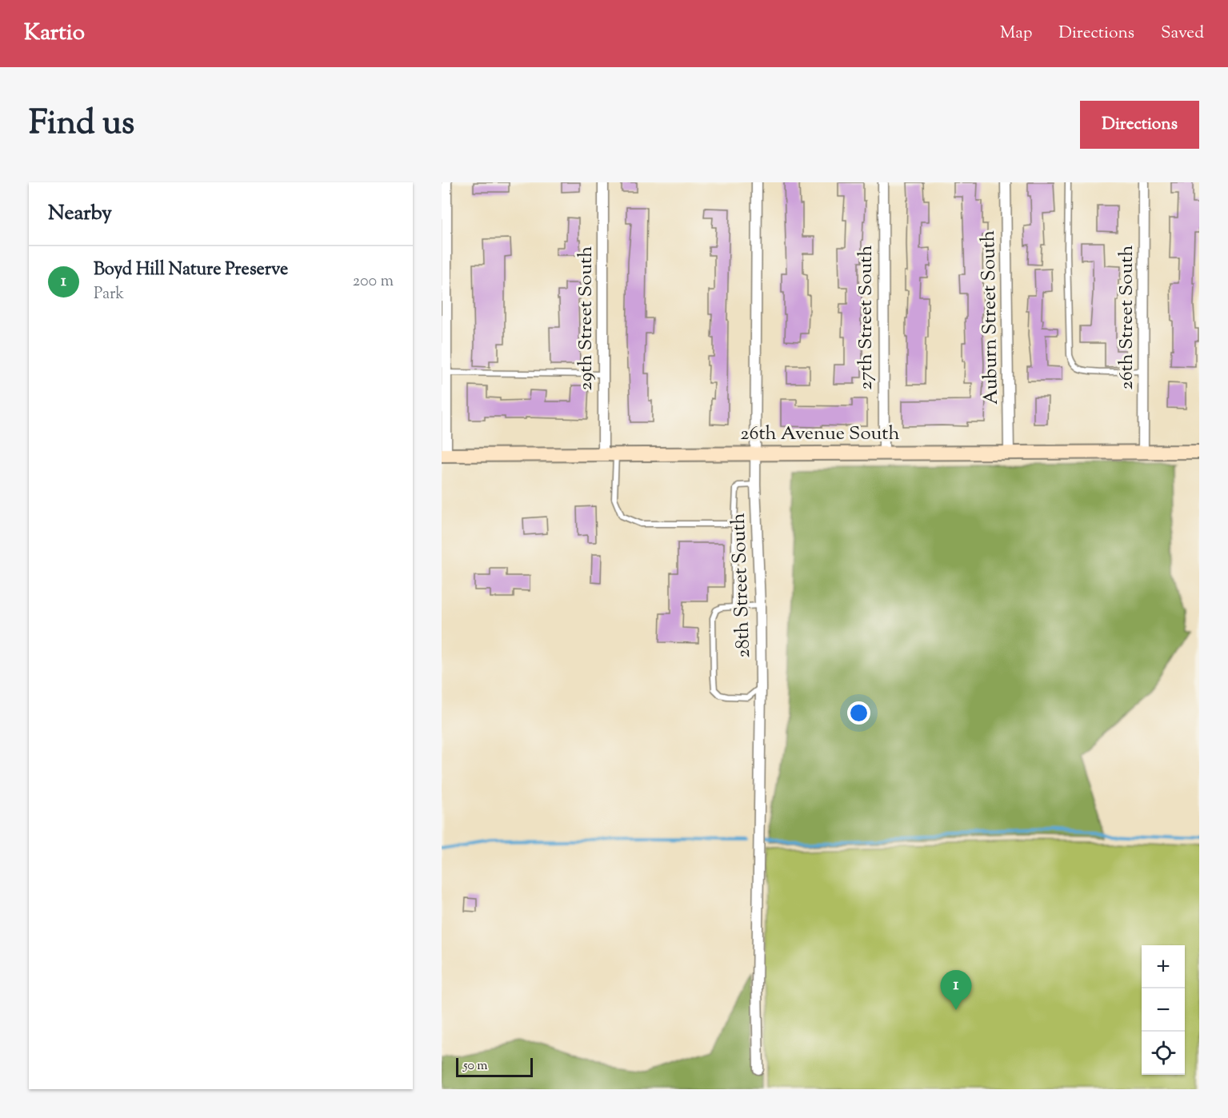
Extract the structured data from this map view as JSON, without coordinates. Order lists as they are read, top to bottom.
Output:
{
  "streets": {
    "street": [
      "27th Street South",
      "Auburn Street South",
      "26th Street South",
      "29th Street South",
      "26th Avenue South",
      "28th Street South"
    ]
  },
  "crossings": [
    ["27th Street South", "26th Avenue South"],
    ["Auburn Street South", "26th Avenue South"],
    ["26th Street South", "26th Avenue South"],
    ["29th Street South", "26th Avenue South"],
    ["26th Avenue South", "28th Street South"]
  ],
  "scale_bar": "50 m",
  "page": {
    "header": "Kartio",
    "nav": ["Map", "Directions", "Saved"],
    "title": "Find us",
    "buttons": "Directions",
    "heading": "Nearby",
    "list": [
      {
        "mark": "1",
        "name": "Boyd Hill Nature Preserve",
        "note": "Park",
        "value": "200 m"
      }
    ],
    "map_buttons": ["+", "−"],
    "pins": "1",
    "scale": "50 m"
  }
}
